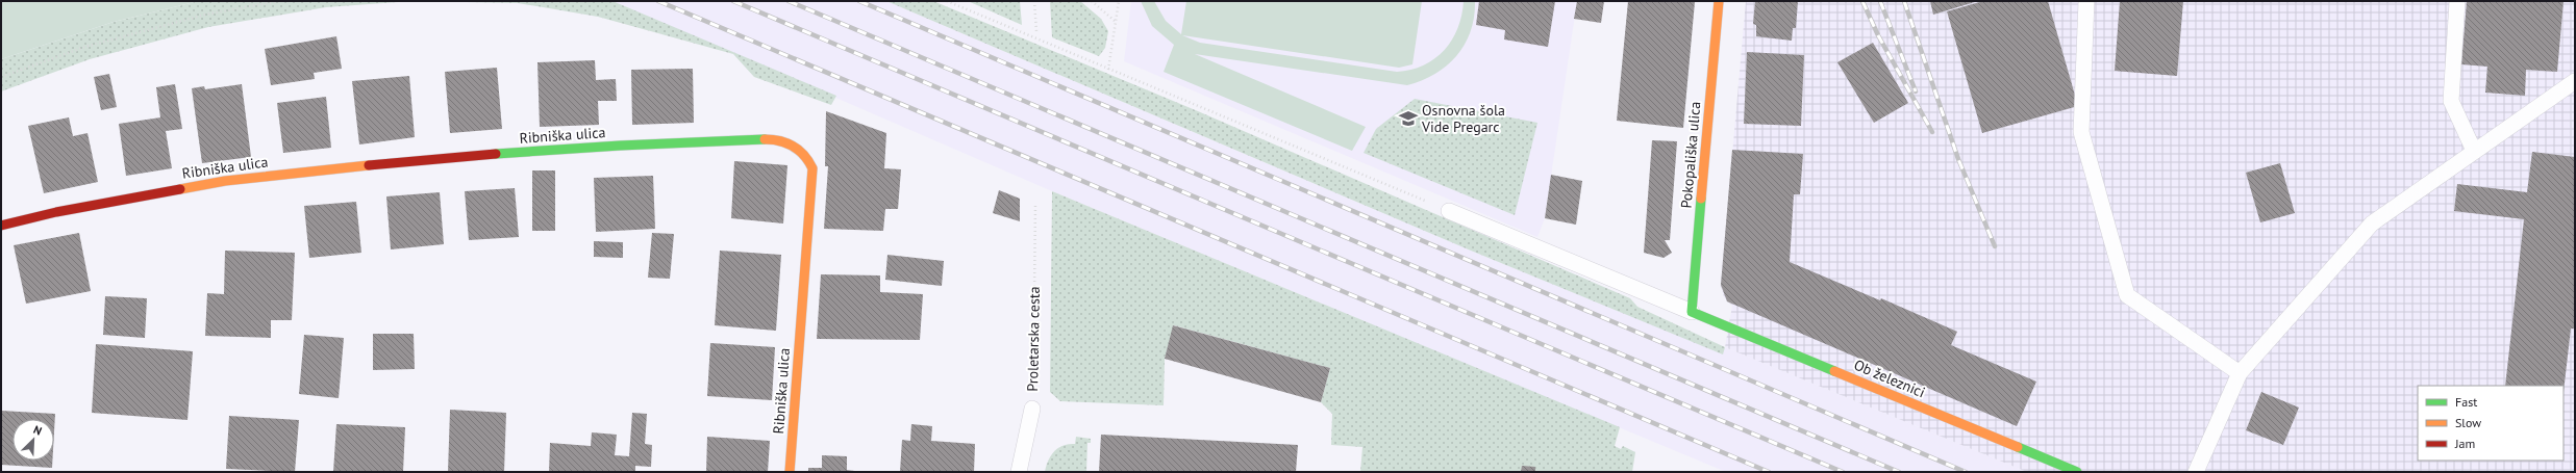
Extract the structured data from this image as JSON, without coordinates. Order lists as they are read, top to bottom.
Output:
{
  "streets": {
    "street": ["Ribniška ulica", "Pokopališka ulica", "Ob železnici"],
    "lane": ["Proletarska cesta"]
  },
  "crossings": [
    ["Pokopališka ulica", "Ob železnici"]
  ],
  "places": {
    "school or university": ["Osnovna šola Vide Pregarc"]
  },
  "legend": ["Fast", "Slow", "Jam"],
  "north": "top right"
}
